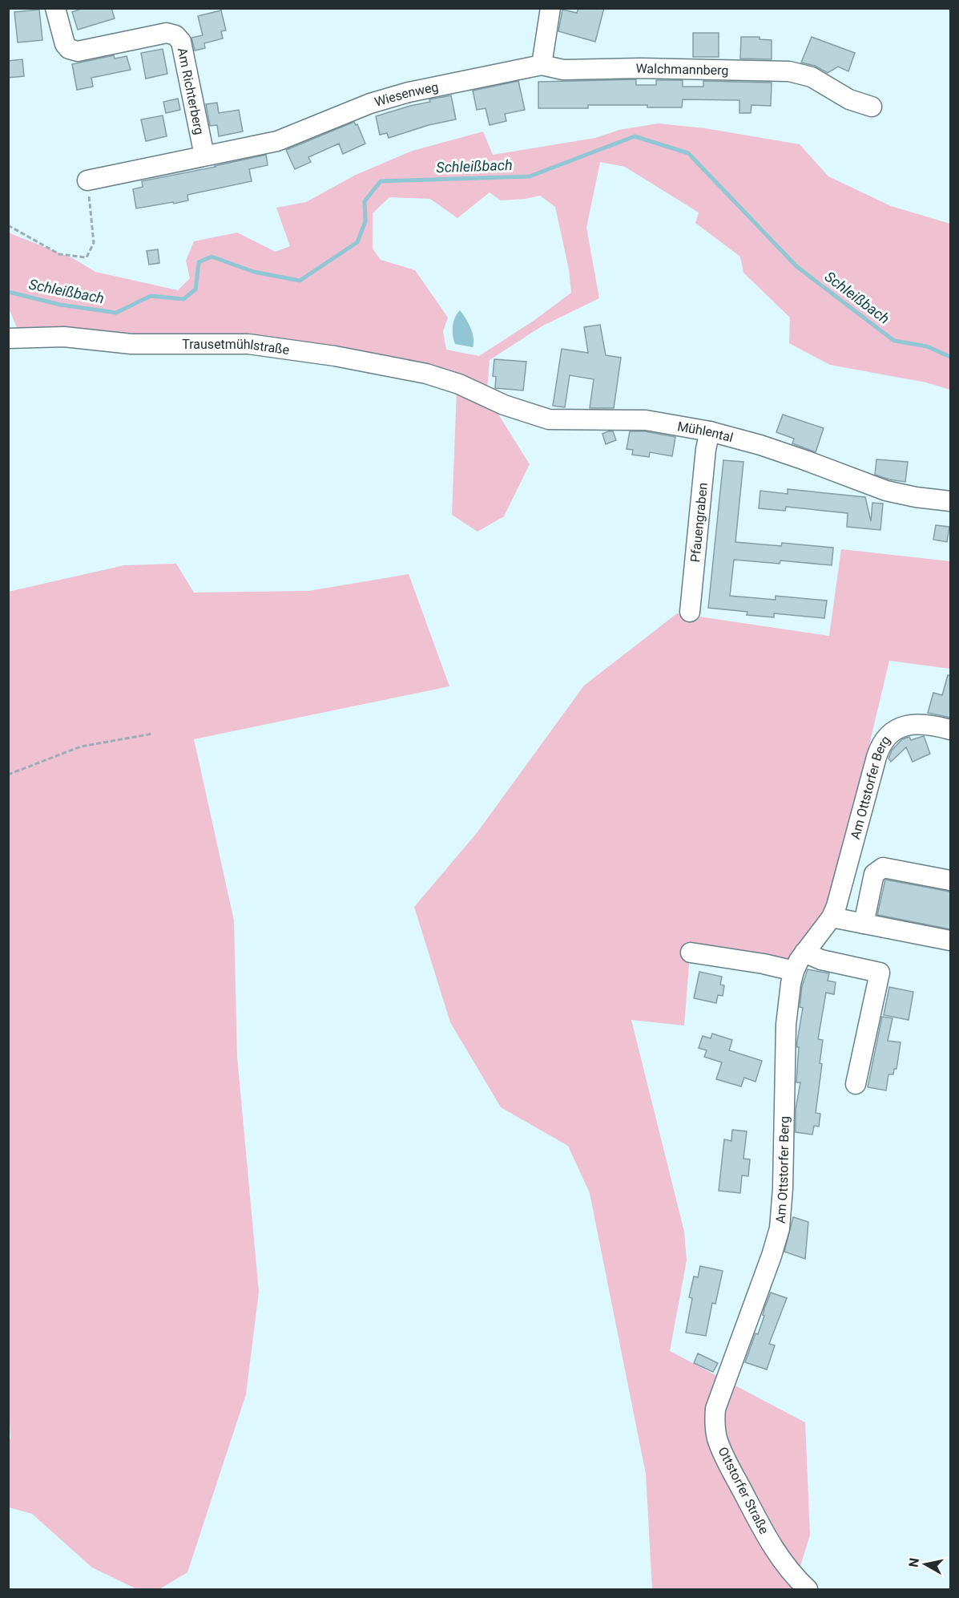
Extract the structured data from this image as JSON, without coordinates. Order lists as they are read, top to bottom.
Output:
{
  "streets": {
    "street": [
      "Walchmannberg",
      "Am Richterberg",
      "Wiesenweg",
      "Trausetmühlstraße",
      "Mühlental",
      "Pfauengraben",
      "Am Ottstorfer Berg",
      "Ottstorfer Straße"
    ]
  },
  "crossings": [
    ["Walchmannberg", "Wiesenweg"],
    ["Am Richterberg", "Wiesenweg"],
    ["Trausetmühlstraße", "Mühlental"],
    ["Mühlental", "Pfauengraben"],
    ["Am Ottstorfer Berg", "Ottstorfer Straße"]
  ],
  "water": ["Schleißbach"],
  "north": "left"
}
